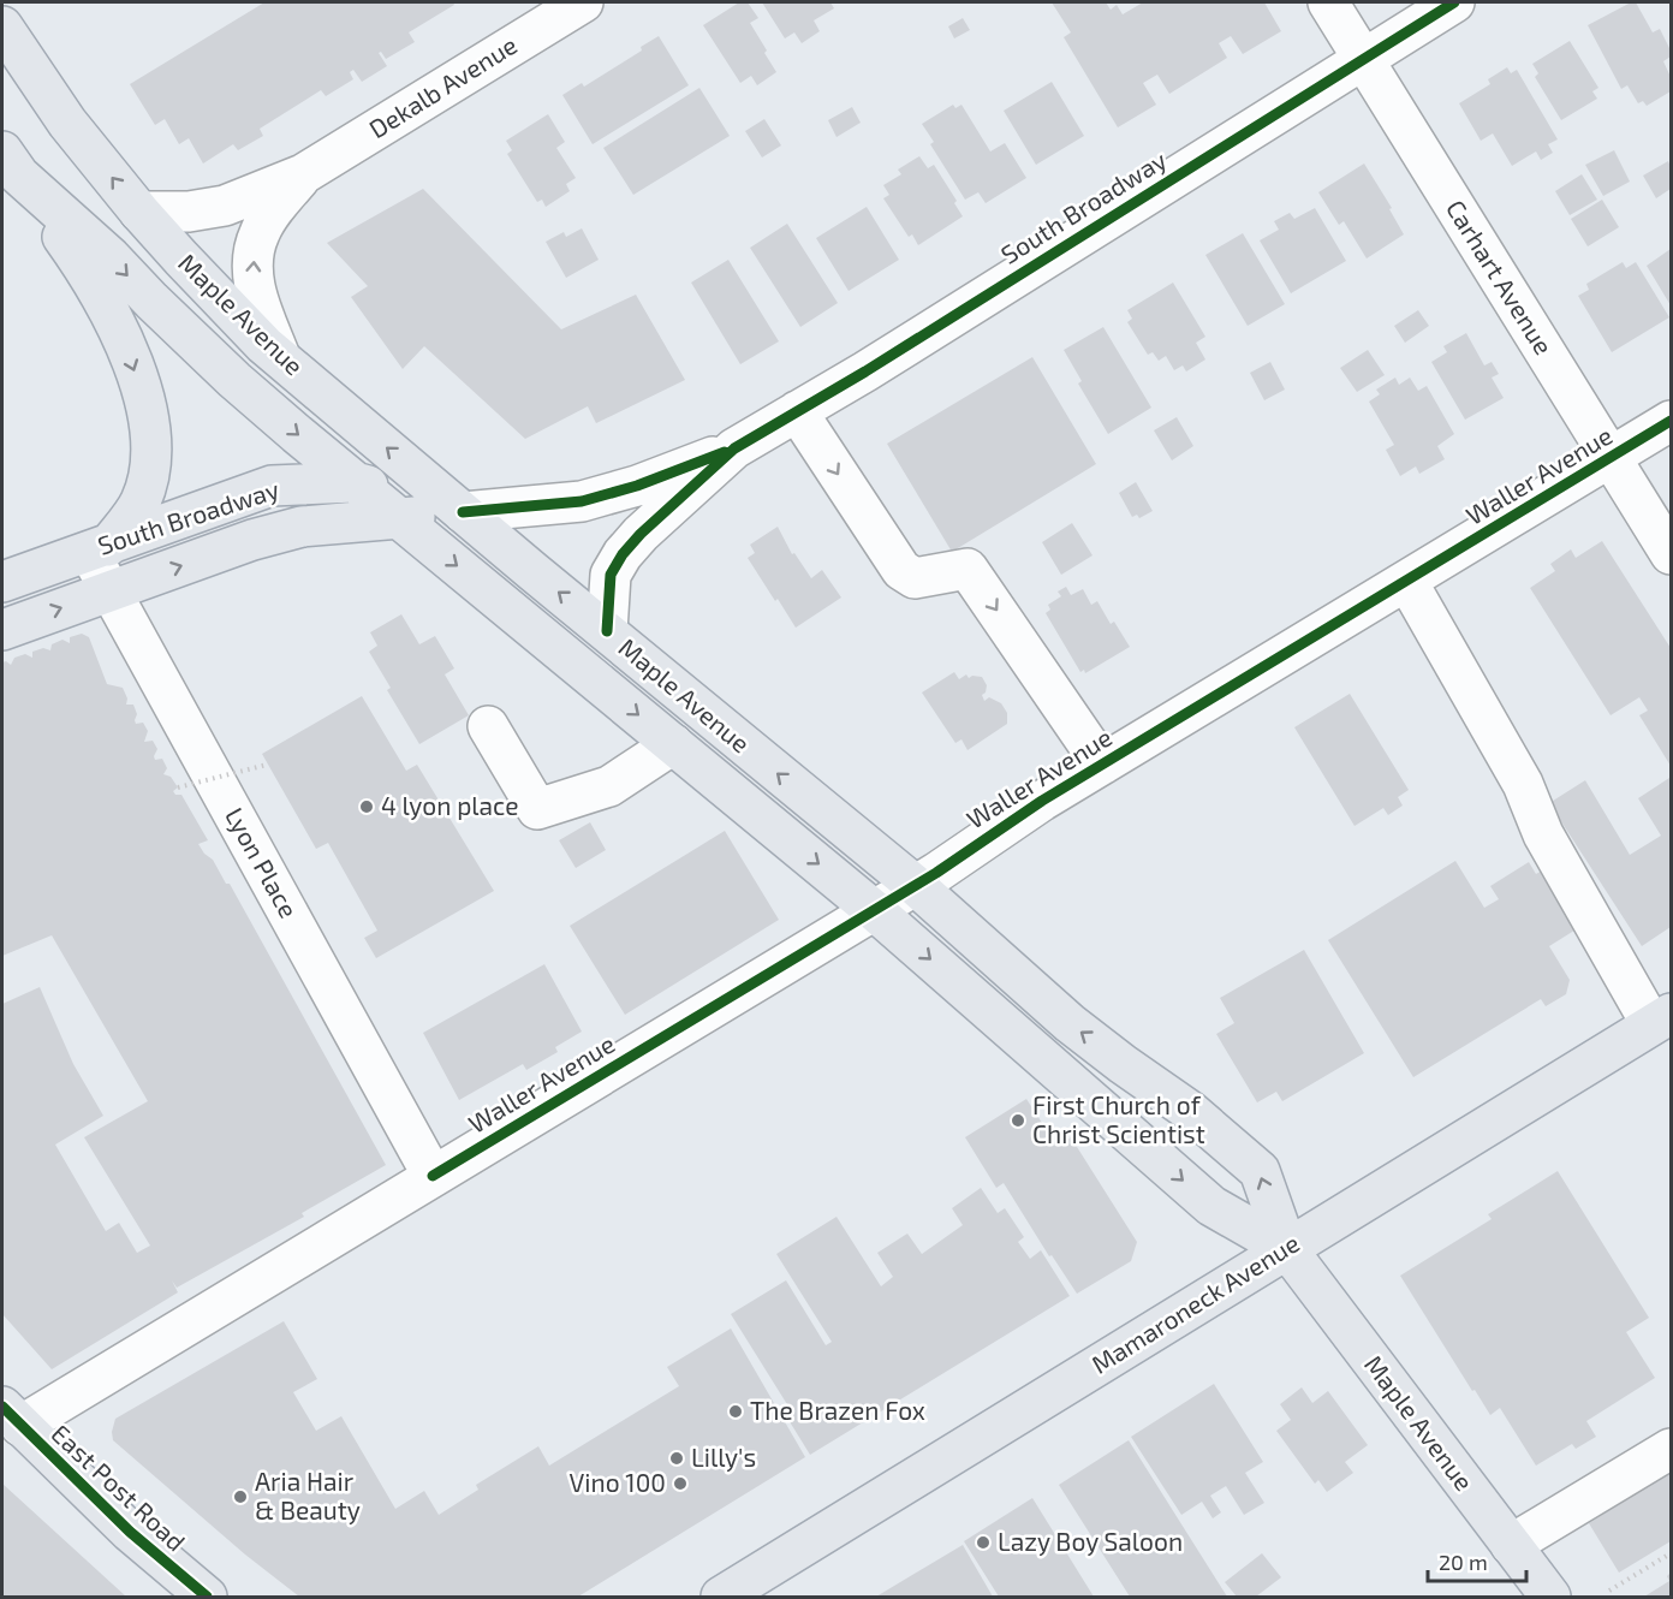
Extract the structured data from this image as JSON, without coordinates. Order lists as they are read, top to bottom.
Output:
{
  "streets": {
    "main road": [
      "South Broadway",
      "Maple Avenue",
      "Mamaroneck Avenue",
      "East Post Road"
    ],
    "street": [
      "Dekalb Avenue",
      "Carhart Avenue",
      "Waller Avenue",
      "Lyon Place"
    ]
  },
  "crossings": [
    ["Dekalb Avenue", "Maple Avenue"],
    ["South Broadway", "Carhart Avenue"],
    ["South Broadway", "Maple Avenue"],
    ["South Broadway", "Lyon Place"],
    ["Carhart Avenue", "Waller Avenue"],
    ["Maple Avenue", "Waller Avenue"],
    ["Maple Avenue", "Mamaroneck Avenue"],
    ["Waller Avenue", "Lyon Place"],
    ["Waller Avenue", "East Post Road"]
  ],
  "places": [
    "4 lyon place",
    "First Church of Christ Scientist",
    "The Brazen Fox",
    "Lilly's",
    "Vino 100",
    "Aria Hair & Beauty",
    "Lazy Boy Saloon"
  ],
  "scale_bar": "20 m"
}
